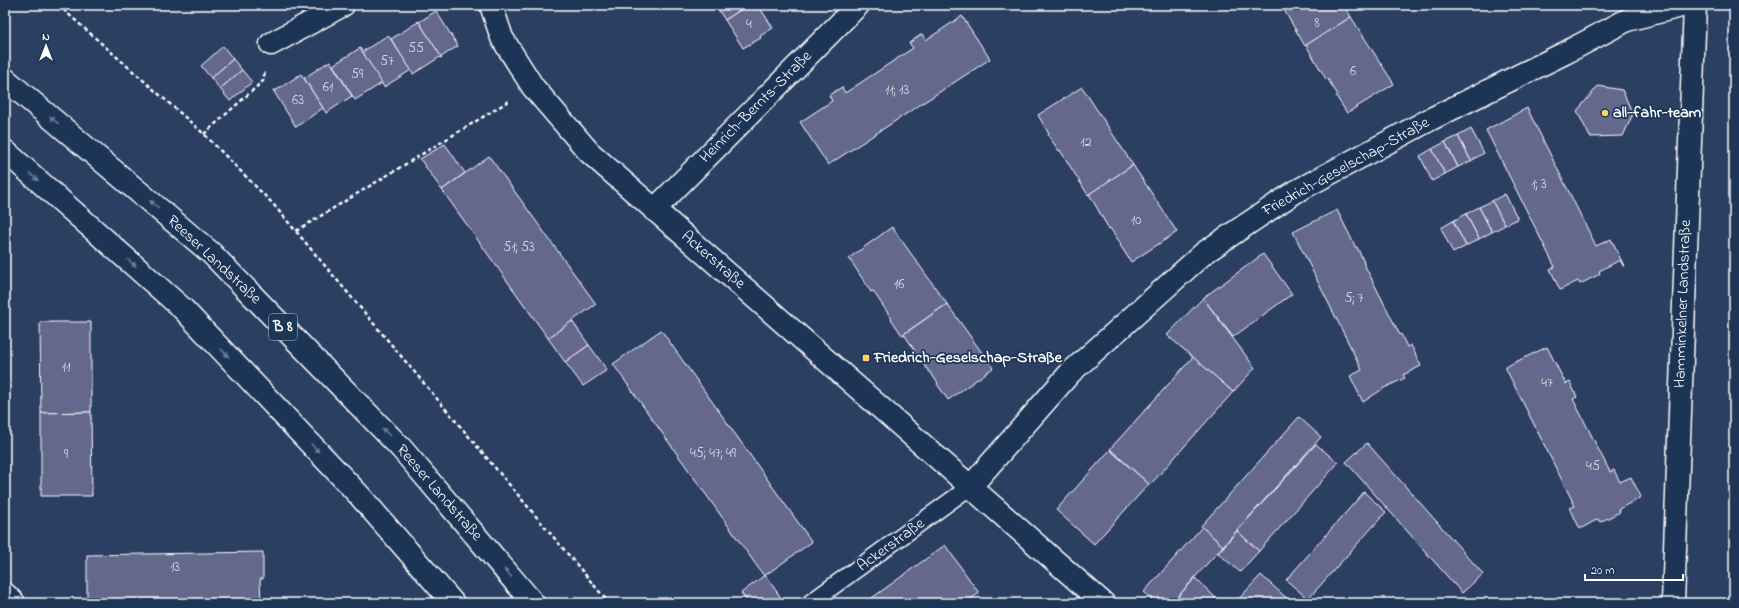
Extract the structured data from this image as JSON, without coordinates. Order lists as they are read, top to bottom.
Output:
{
  "streets": {
    "street": [
      "Heinrich-Bernts-Straße",
      "Friedrich-Geselschap-Straße",
      "Reeser Landstraße",
      "Ackerstraße",
      "Hamminkelner Landstraße",
      "B 8"
    ]
  },
  "crossings": [
    ["Heinrich-Bernts-Straße", "Ackerstraße"],
    ["Friedrich-Geselschap-Straße", "Ackerstraße"]
  ],
  "places": {
    "other": ["all-fahr-team"],
    "transit": ["Friedrich-Geselschap-Straße"]
  },
  "house_numbers": [
    "8",
    "4",
    "55",
    "57",
    "6",
    "59",
    "61",
    "11; 13",
    "63",
    "12",
    "1; 3",
    "10",
    "51; 53",
    "16",
    "5; 7",
    "11",
    "47",
    "45; 47; 49",
    "9",
    "45",
    "13"
  ],
  "scale_bar": "20 m",
  "north": "top"
}
